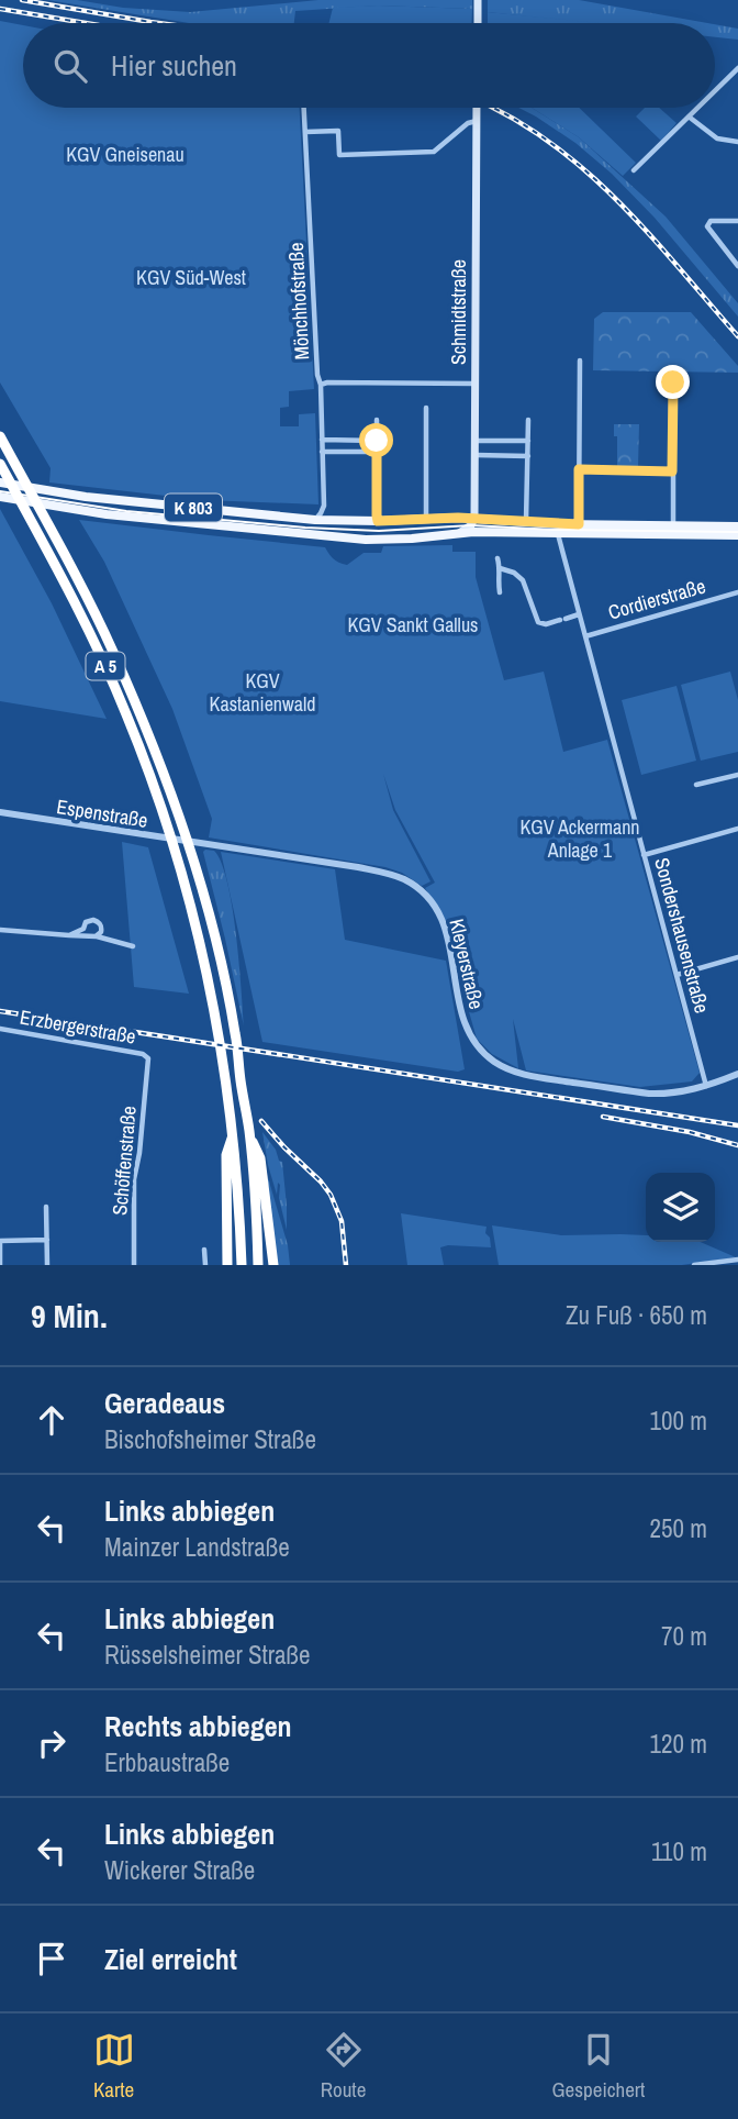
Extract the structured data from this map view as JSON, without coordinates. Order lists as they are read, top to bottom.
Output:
{
  "streets": {
    "highway": ["A 5"],
    "main road": ["Schmidtstraße", "K 803"],
    "street": [
      "Mönchhofstraße",
      "Cordierstraße",
      "Espenstraße",
      "Sondershausenstraße",
      "Kleyerstraße",
      "Erzbergerstraße",
      "Schöffenstraße"
    ]
  },
  "crossings": [
    ["K 803", "A 5"],
    ["Cordierstraße", "Sondershausenstraße"],
    ["Espenstraße", "Kleyerstraße"],
    ["Sondershausenstraße", "Kleyerstraße"],
    ["Erzbergerstraße", "Schöffenstraße"]
  ],
  "parks": [
    "KGV Gneisenau",
    "KGV Süd-West",
    "KGV Sankt Gallus",
    "KGV Kastanienwald",
    "KGV Ackermann Anlage 1"
  ],
  "page": {
    "search": "Hier suchen",
    "heading": ["9 Min.", "Zu Fuß · 650 m"],
    "list": [
      ["Geradeaus", "Bischofsheimer Straße", "100 m"],
      ["Links abbiegen", "Mainzer Landstraße", "250 m"],
      ["Links abbiegen", "Rüsselsheimer Straße", "70 m"],
      ["Rechts abbiegen", "Erbbaustraße", "120 m"],
      ["Links abbiegen", "Wickerer Straße", "110 m"],
      "Ziel erreicht"
    ],
    "nav": ["Karte", "Route", "Gespeichert"]
  }
}
